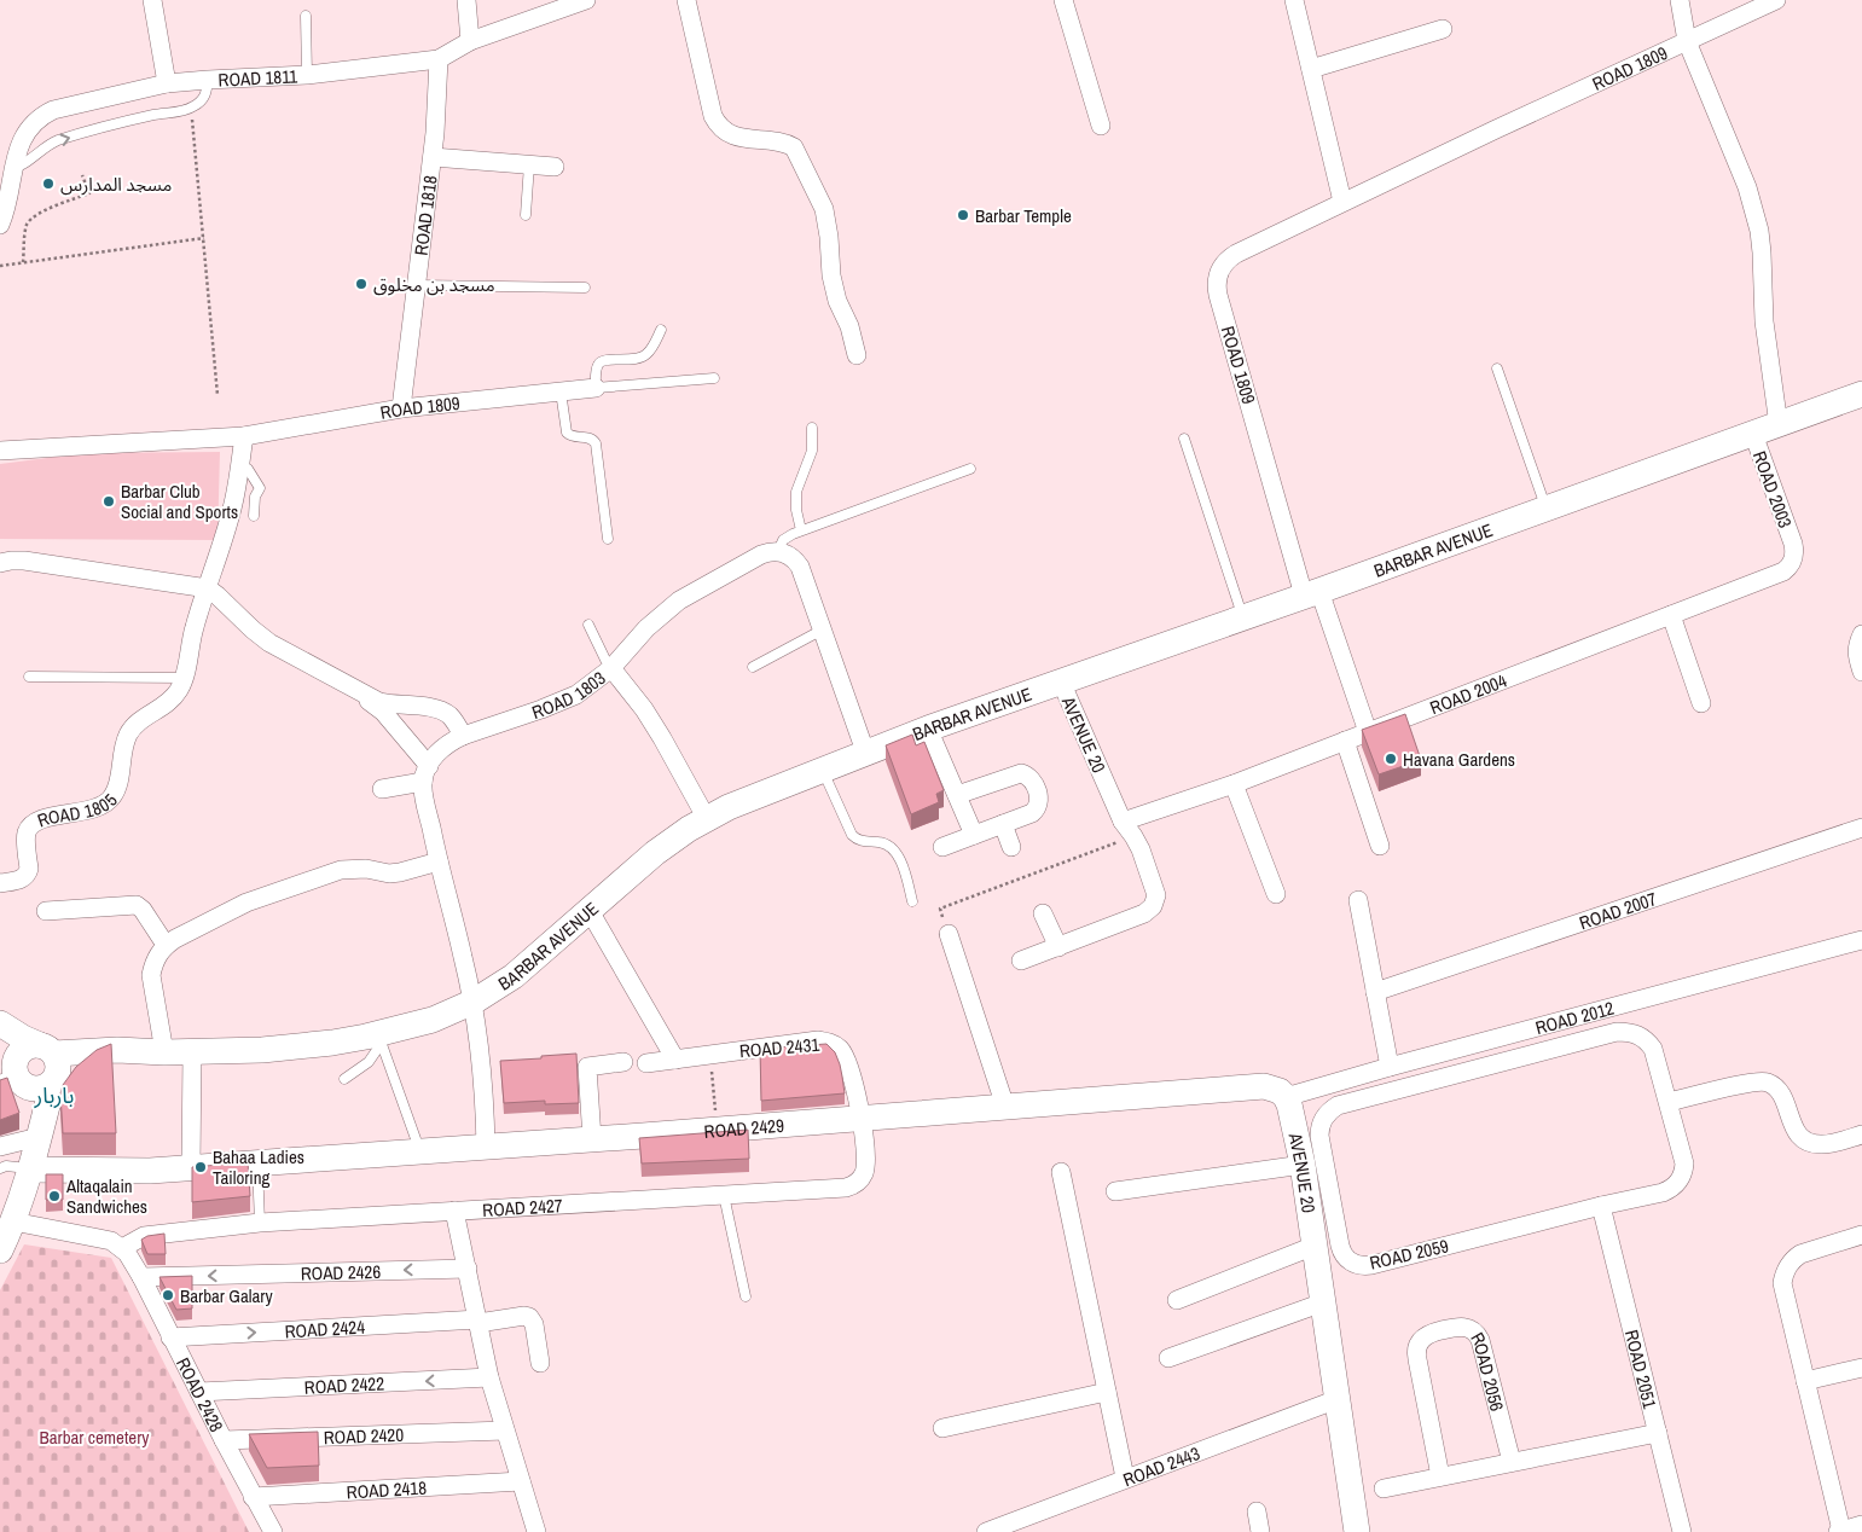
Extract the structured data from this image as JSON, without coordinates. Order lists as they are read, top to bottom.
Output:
{
  "streets": {
    "street": [
      "ROAD 1809",
      "ROAD 1811",
      "ROAD 1818",
      "ROAD 2003",
      "BARBAR AVENUE",
      "ROAD 1803",
      "ROAD 2004",
      "AVENUE 20",
      "ROAD 1805",
      "ROAD 2007",
      "ROAD 2012",
      "ROAD 2431",
      "ROAD 2429",
      "ROAD 2427",
      "ROAD 2059",
      "ROAD 2426",
      "ROAD 2424",
      "ROAD 2051",
      "ROAD 2056",
      "ROAD 2422",
      "ROAD 2428",
      "ROAD 2420",
      "ROAD 2443",
      "ROAD 2418"
    ]
  },
  "crossings": [
    ["ROAD 1809", "ROAD 1818"],
    ["ROAD 1809", "BARBAR AVENUE"],
    ["ROAD 1809", "ROAD 2004"],
    ["ROAD 1811", "ROAD 1818"],
    ["ROAD 2003", "BARBAR AVENUE"],
    ["ROAD 2003", "ROAD 2004"],
    ["BARBAR AVENUE", "AVENUE 20"],
    ["ROAD 2004", "AVENUE 20"],
    ["AVENUE 20", "ROAD 2012"],
    ["AVENUE 20", "ROAD 2443"],
    ["ROAD 2431", "ROAD 2429"],
    ["ROAD 2431", "ROAD 2427"],
    ["ROAD 2429", "ROAD 2427"],
    ["ROAD 2427", "ROAD 2428"],
    ["ROAD 2059", "ROAD 2051"],
    ["ROAD 2426", "ROAD 2428"],
    ["ROAD 2424", "ROAD 2428"],
    ["ROAD 2422", "ROAD 2428"],
    ["ROAD 2428", "ROAD 2420"],
    ["ROAD 2428", "ROAD 2418"]
  ],
  "one_way": ["ROAD 2426", "ROAD 2424", "ROAD 2422"],
  "districts": ["باربار"],
  "parks": ["Barbar cemetery"],
  "places": [
    "مسجد المدارس",
    "Barbar Temple",
    "مسجد بن مخلوق",
    "Barbar Club Social and Sports",
    "Havana Gardens",
    "Bahaa Ladies Tailoring",
    "Altaqalain Sandwiches",
    "Barbar Galary"
  ]
}
